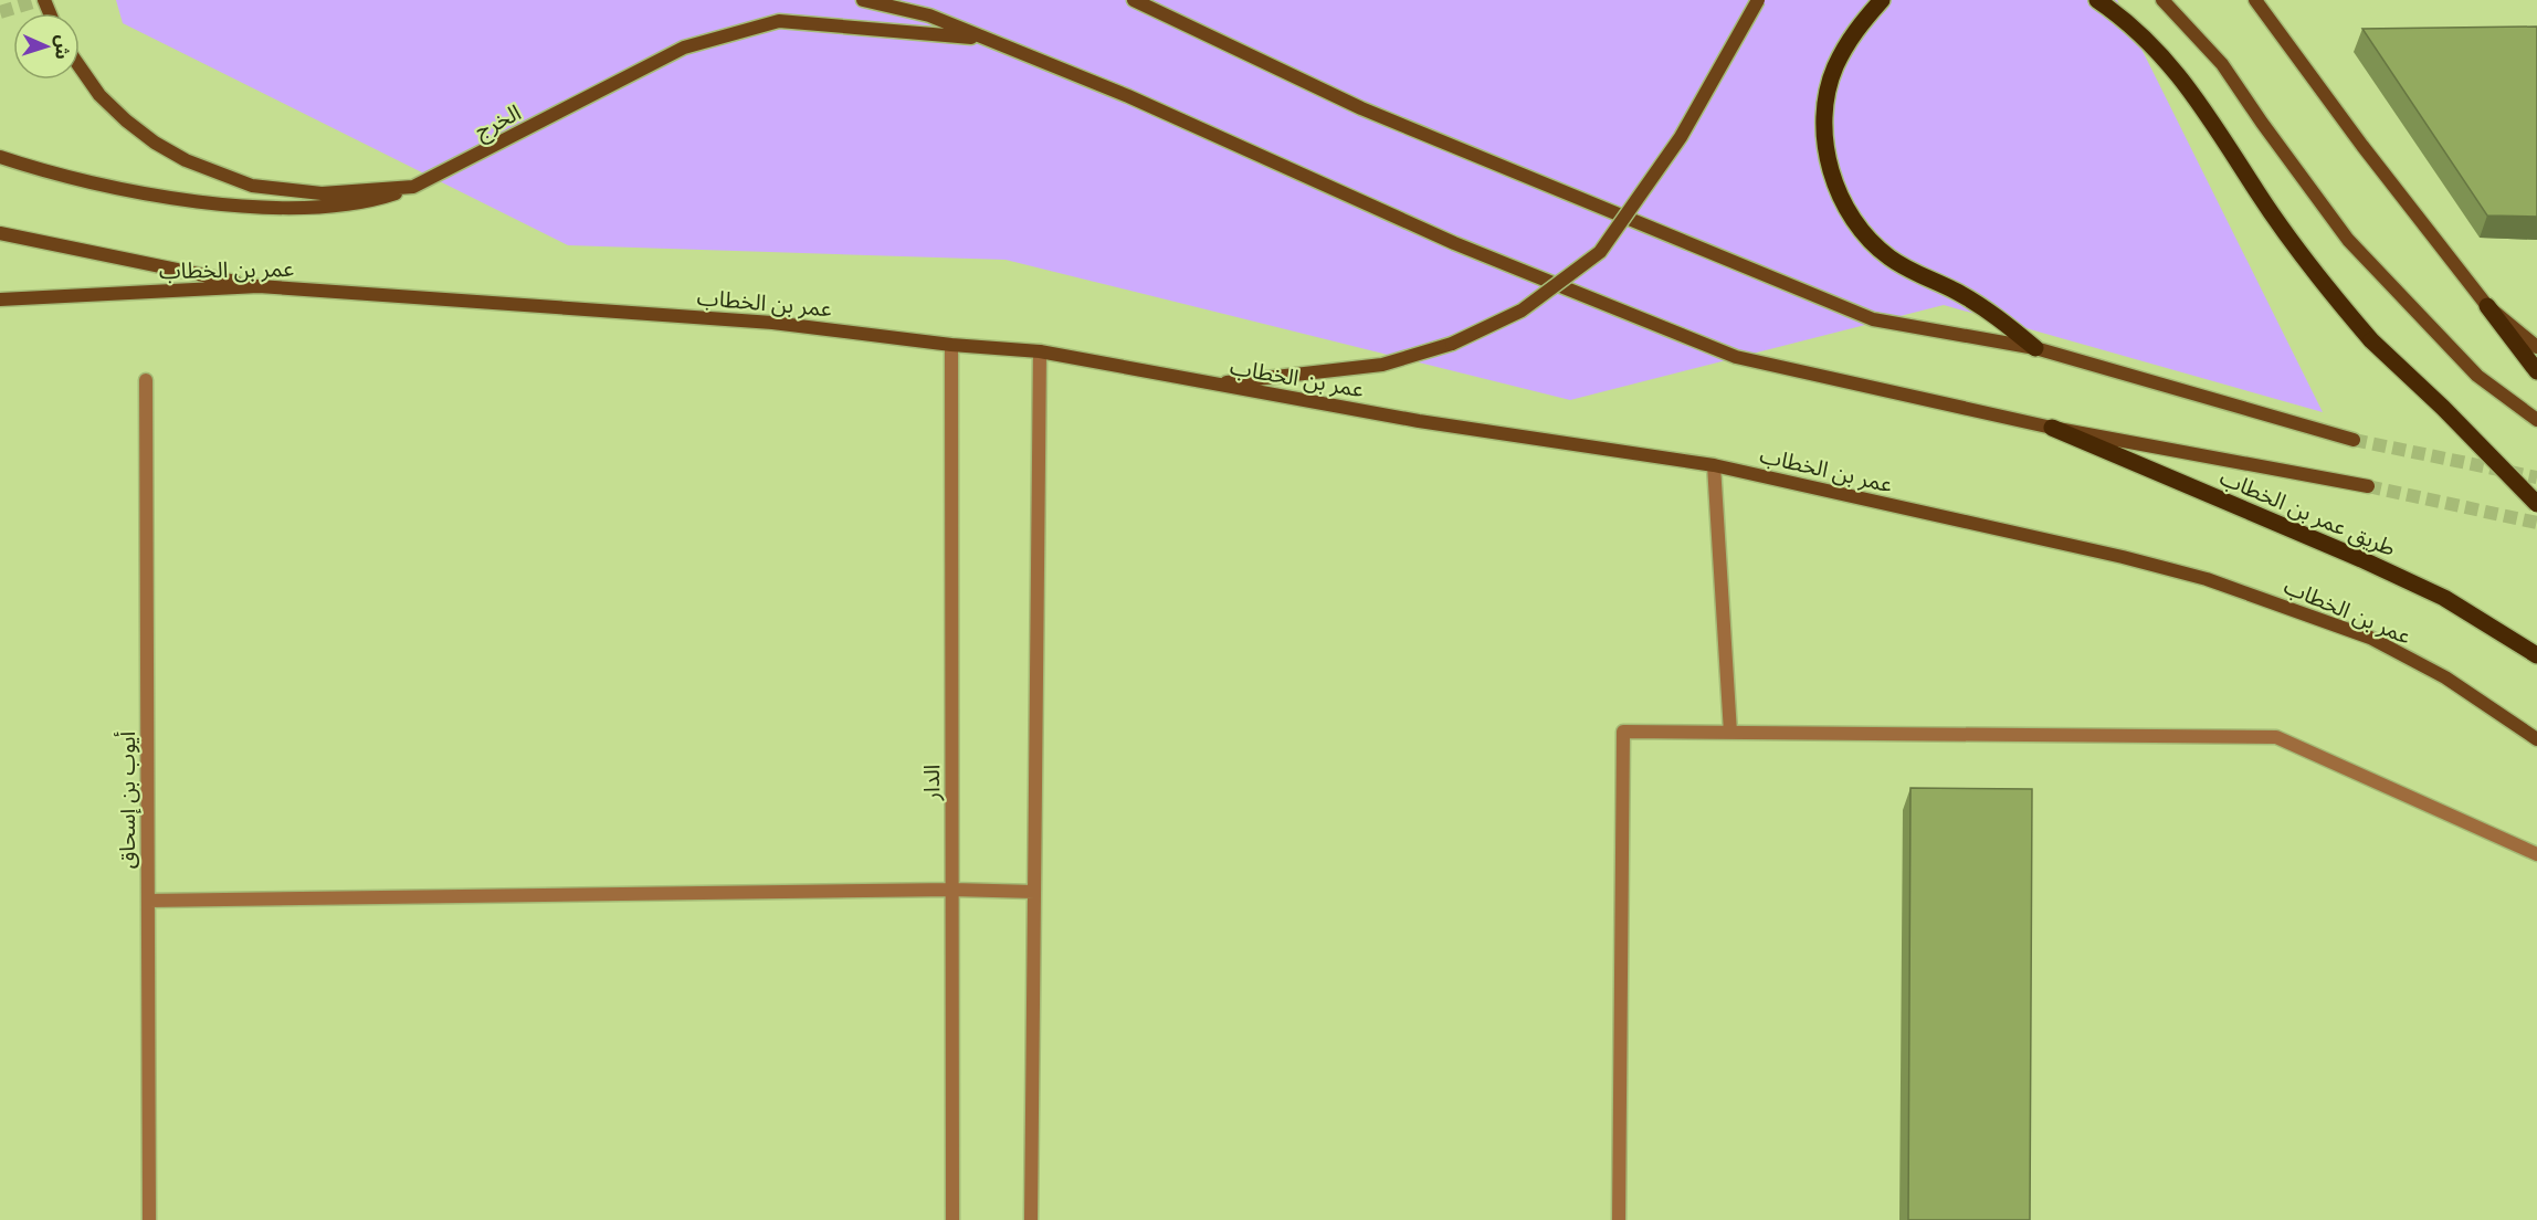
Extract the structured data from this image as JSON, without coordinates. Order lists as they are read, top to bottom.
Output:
{
  "streets": {
    "main road": ["الخرج", "عمر بن الخطاب", "طريق عمر بن الخطاب"],
    "street": ["الدار", "أيوب بن إسحاق"]
  },
  "crossings": [
    ["عمر بن الخطاب", "الدار"]
  ],
  "north": "right"
}
